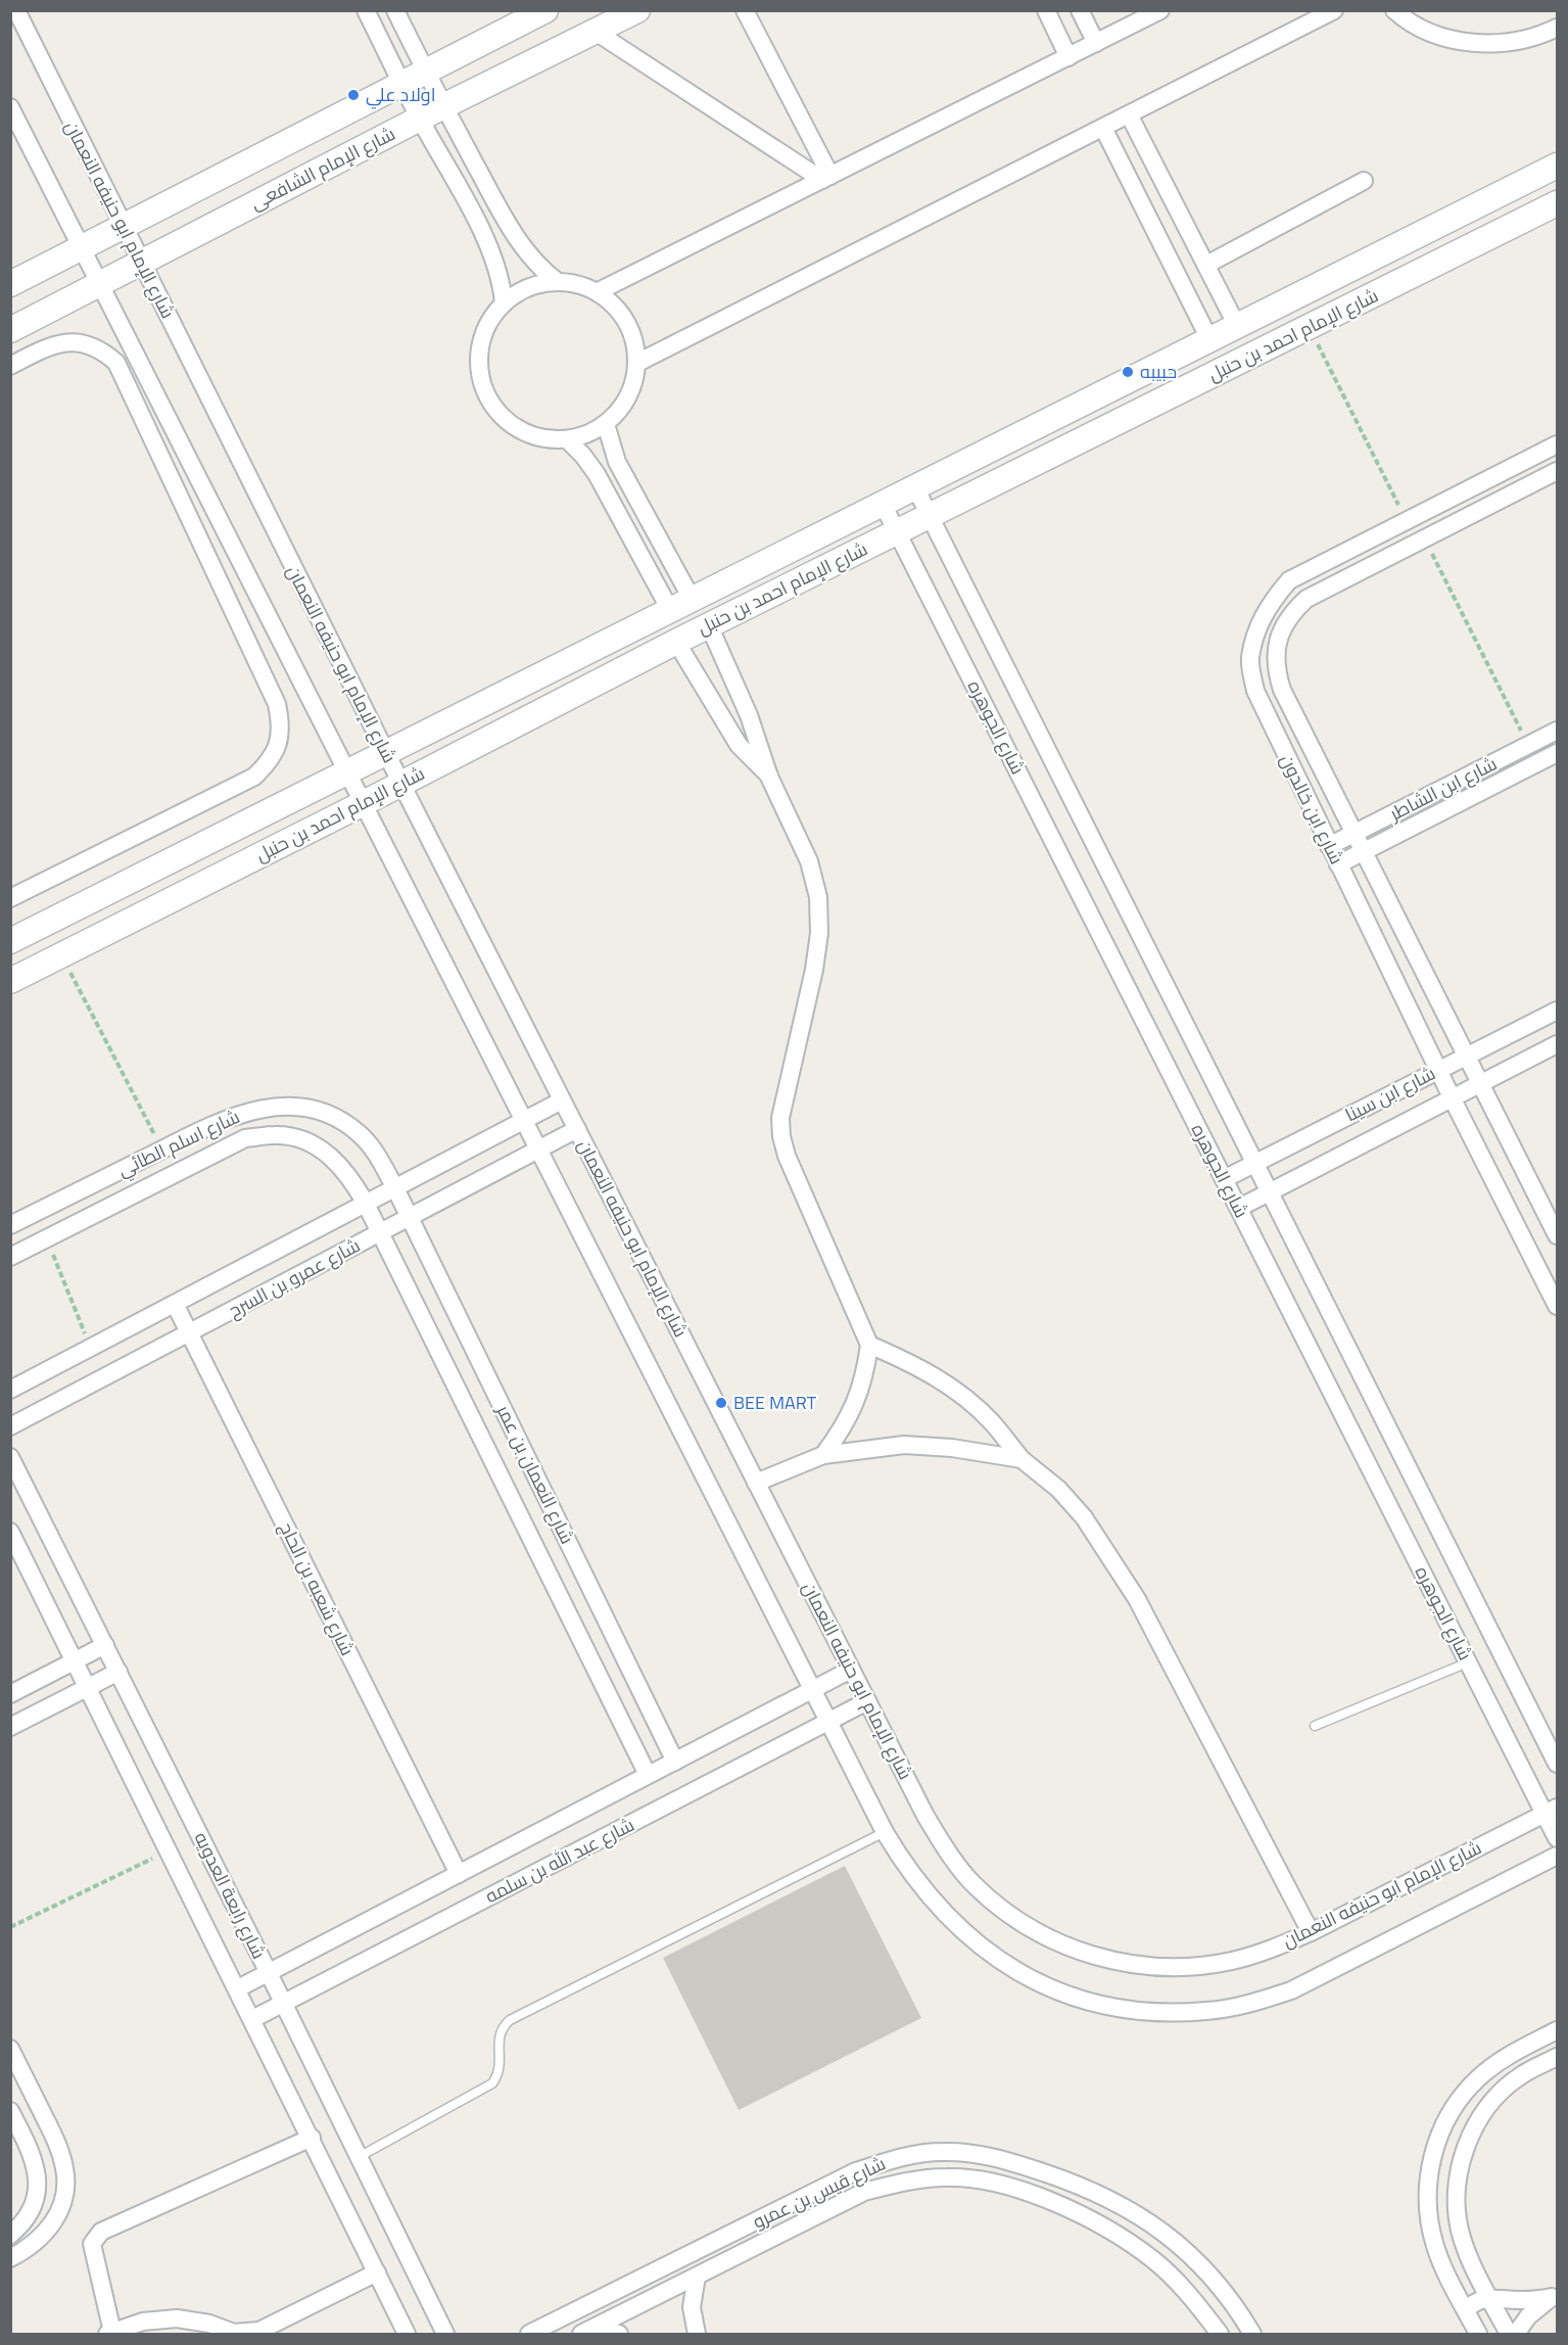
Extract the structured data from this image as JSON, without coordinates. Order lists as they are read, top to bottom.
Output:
{
  "streets": {
    "street": [
      "شارع الإمام الشافعى",
      "شارع الإمام ابو حنيفه النعمان",
      "شارع الإمام احمد بن حنبل",
      "شارع الجوهره",
      "شارع ابن الشاطر",
      "شارع ابن خالدون",
      "شارع ابن سينا",
      "شارع اسلم الطائي",
      "شارع عمرو بن السرح",
      "شارع النعمان بن عمر",
      "شارع شعبه بن الحاج",
      "شارع عبد الله بن سلمه",
      "شارع رابعة العدويه",
      "شارع قيس بن عمرو"
    ]
  },
  "crossings": [
    ["شارع الإمام الشافعى", "شارع الإمام ابو حنيفه النعمان"],
    ["شارع الإمام ابو حنيفه النعمان", "شارع الإمام احمد بن حنبل"],
    ["شارع الإمام ابو حنيفه النعمان", "شارع الجوهره"],
    ["شارع الإمام ابو حنيفه النعمان", "شارع عمرو بن السرح"],
    ["شارع الإمام ابو حنيفه النعمان", "شارع عبد الله بن سلمه"],
    ["شارع الإمام احمد بن حنبل", "شارع الجوهره"],
    ["شارع الجوهره", "شارع ابن سينا"],
    ["شارع ابن الشاطر", "شارع ابن خالدون"],
    ["شارع ابن خالدون", "شارع ابن سينا"],
    ["شارع اسلم الطائي", "شارع عمرو بن السرح"],
    ["شارع اسلم الطائي", "شارع النعمان بن عمر"],
    ["شارع عمرو بن السرح", "شارع النعمان بن عمر"],
    ["شارع عمرو بن السرح", "شارع شعبه بن الحاج"],
    ["شارع النعمان بن عمر", "شارع عبد الله بن سلمه"],
    ["شارع شعبه بن الحاج", "شارع عبد الله بن سلمه"],
    ["شارع عبد الله بن سلمه", "شارع رابعة العدويه"]
  ],
  "places": ["اولاد علي", "حبيبه", "BEE MART"]
}
